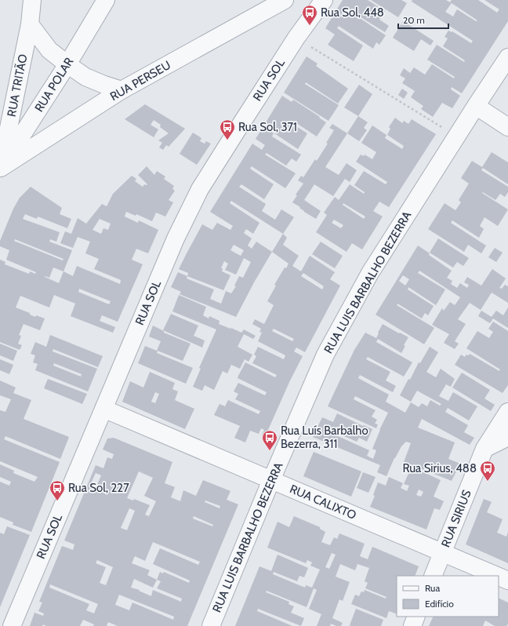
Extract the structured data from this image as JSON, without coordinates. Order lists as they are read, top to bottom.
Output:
{
  "streets": {
    "street": [
      "RUA SOL",
      "RUA PERSEU",
      "RUA POLAR",
      "RUA TRITÃO",
      "RUA LUIS BARBALHO BEZERRA",
      "RUA CALIXTO",
      "RUA SIRIUS"
    ]
  },
  "crossings": [
    ["RUA SOL", "RUA CALIXTO"],
    ["RUA PERSEU", "RUA POLAR"],
    ["RUA PERSEU", "RUA TRITÃO"],
    ["RUA POLAR", "RUA TRITÃO"],
    ["RUA LUIS BARBALHO BEZERRA", "RUA CALIXTO"],
    ["RUA CALIXTO", "RUA SIRIUS"]
  ],
  "places": {
    "bus stop": [
      "Rua Sol, 448",
      "Rua Sol, 371",
      "Rua Luís Barbalho Bezerra, 311",
      "Rua Sirius, 488",
      "Rua Sol, 227"
    ]
  },
  "legend": ["Rua", "Edifício"],
  "scale_bar": "20 m"
}
